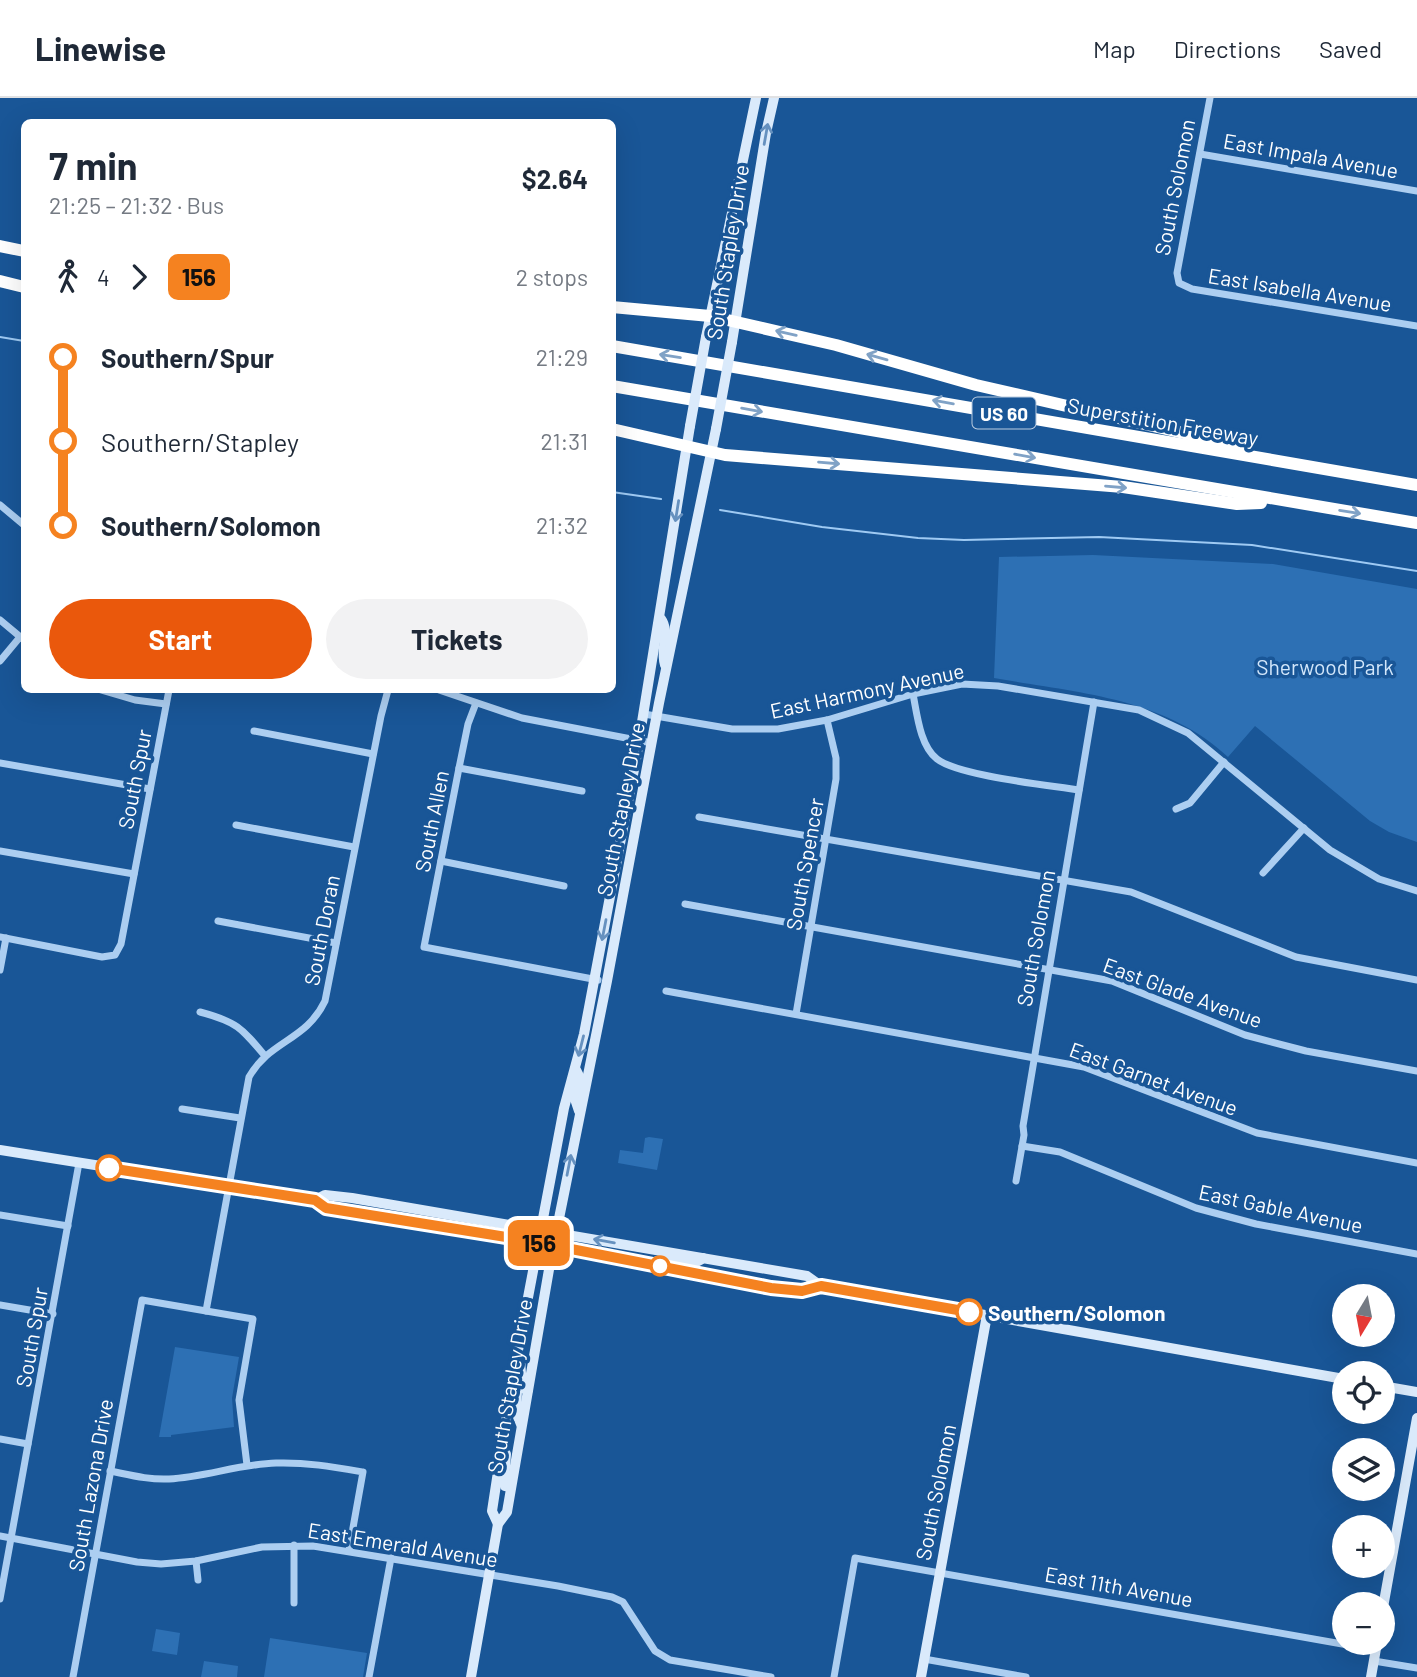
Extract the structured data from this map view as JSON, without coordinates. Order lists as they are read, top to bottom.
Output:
{
  "streets": {
    "highway": ["US 60", "Superstition Freeway"],
    "main road": ["South Solomon", "South Stapley Drive"],
    "street": [
      "East Impala Avenue",
      "East Isabella Avenue",
      "East Harmony Avenue",
      "South Spur",
      "South Allen",
      "South Spencer",
      "South Doran",
      "East Glade Avenue",
      "East Garnet Avenue",
      "East Gable Avenue",
      "South Lazona Drive",
      "East Emerald Avenue",
      "East 11th Avenue"
    ]
  },
  "crossings": [
    ["East Impala Avenue", "South Solomon"],
    ["South Solomon", "East Isabella Avenue"],
    ["South Solomon", "East Harmony Avenue"],
    ["South Solomon", "East Glade Avenue"],
    ["South Solomon", "East Garnet Avenue"],
    ["South Solomon", "East Gable Avenue"],
    ["South Solomon", "East 11th Avenue"],
    ["South Stapley Drive", "East Harmony Avenue"],
    ["South Stapley Drive", "South Allen"],
    ["South Stapley Drive", "East Emerald Avenue"],
    ["East Harmony Avenue", "South Spencer"],
    ["South Spur", "East Emerald Avenue"],
    ["South Spencer", "East Glade Avenue"],
    ["South Spencer", "East Garnet Avenue"],
    ["South Doran", "South Lazona Drive"],
    ["South Lazona Drive", "East Emerald Avenue"]
  ],
  "parks": ["Sherwood Park"],
  "places": ["Southern/Solomon"],
  "lines": ["bus line 156"],
  "north": "bottom",
  "page": {
    "header": "Linewise",
    "nav": ["Map", "Directions", "Saved"],
    "on_map": "156",
    "heading": ["7 min", "21:25 – 21:32 · Bus", "$2.64"],
    "legs": ["4", "156", "2 stops"],
    "list": [
      {
        "name": "Southern/Spur",
        "value": "21:29"
      },
      {
        "name": "Southern/Stapley",
        "value": "21:31"
      },
      {
        "name": "Southern/Solomon",
        "value": "21:32"
      }
    ],
    "buttons": ["Start", "Tickets"],
    "map_buttons": ["+", "−"]
  }
}
